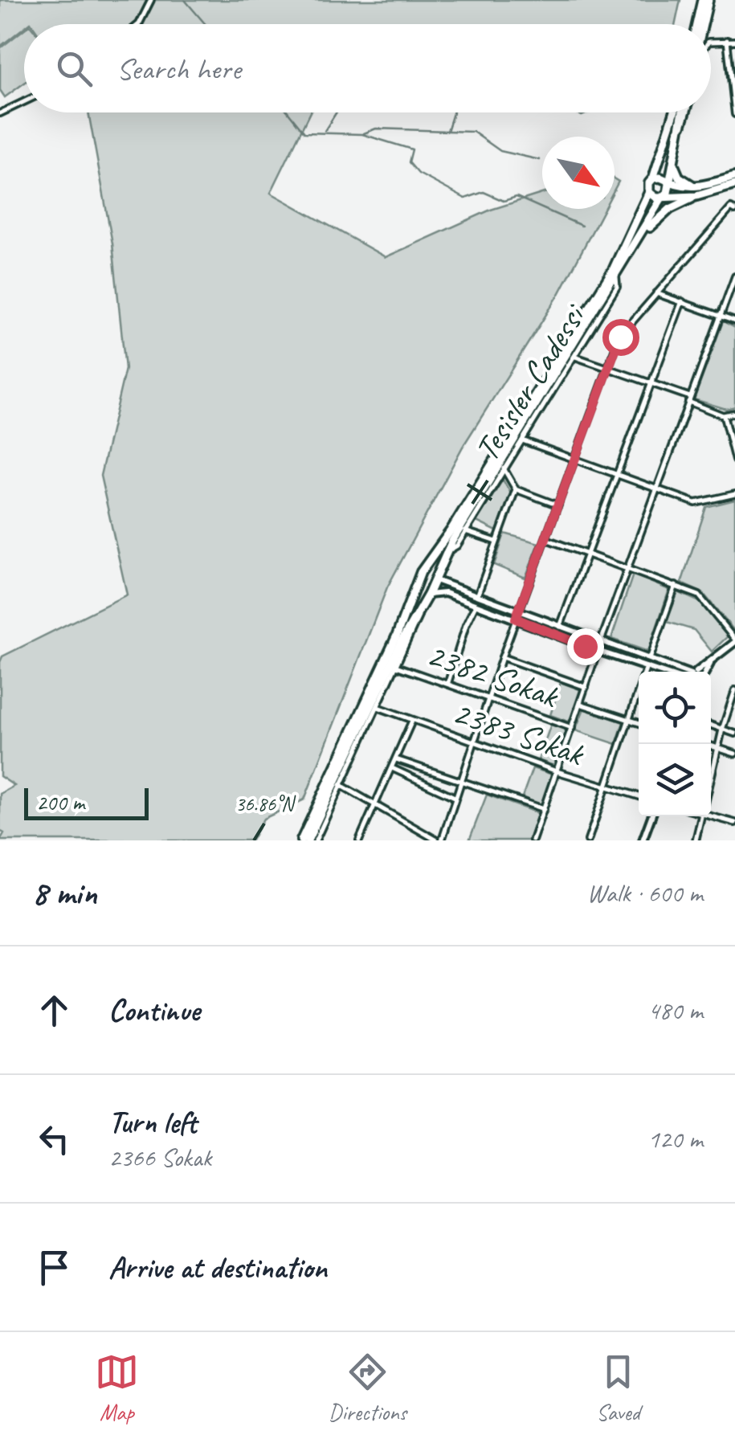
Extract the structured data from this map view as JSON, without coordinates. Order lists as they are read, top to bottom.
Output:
{
  "streets": {
    "street": ["Tesisler Cadessi", "2382 Sokak", "2383 Sokak"]
  },
  "scale_bar": "200 m",
  "north": "bottom right",
  "page": {
    "search": "Search here",
    "scale": "200 m",
    "heading": ["8 min", "Walk · 600 m"],
    "list": [
      ["Continue", "480 m"],
      ["Turn left", "2366 Sokak", "120 m"],
      "Arrive at destination"
    ],
    "nav": ["Map", "Directions", "Saved"]
  },
  "coordinates": ["36.86°N"]
}
